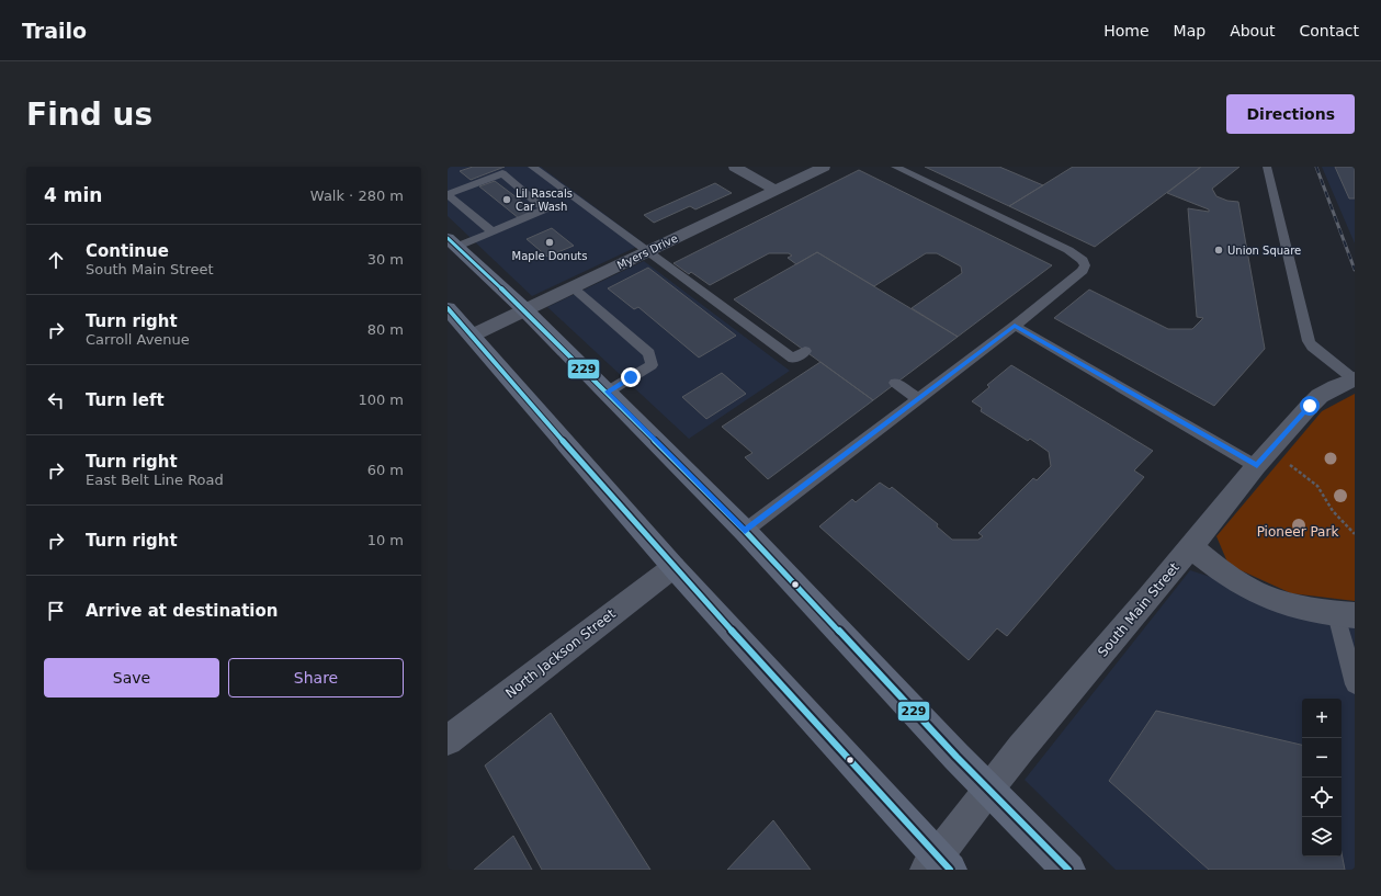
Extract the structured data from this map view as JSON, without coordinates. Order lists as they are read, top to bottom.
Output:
{
  "streets": {
    "street": ["Myers Drive", "South Main Street", "North Jackson Street"]
  },
  "parks": ["Pioneer Park"],
  "places": ["Lil Rascals Car Wash", "Maple Donuts", "Union Square"],
  "lines": ["transit line 229"],
  "page": {
    "header": "Trailo",
    "nav": [
      "Home",
      "Map",
      "About",
      "Contact"
    ],
    "buttons": [
      "Directions",
      ["Save", "Share"]
    ],
    "title": "Find us",
    "heading": ["4 min", "Walk · 280 m"],
    "list": [
      ["Continue", "South Main Street", "30 m"],
      ["Turn right", "Carroll Avenue", "80 m"],
      ["Turn left", "100 m"],
      ["Turn right", "East Belt Line Road", "60 m"],
      ["Turn right", "10 m"],
      "Arrive at destination"
    ],
    "map_buttons": ["+", "−"]
  }
}
